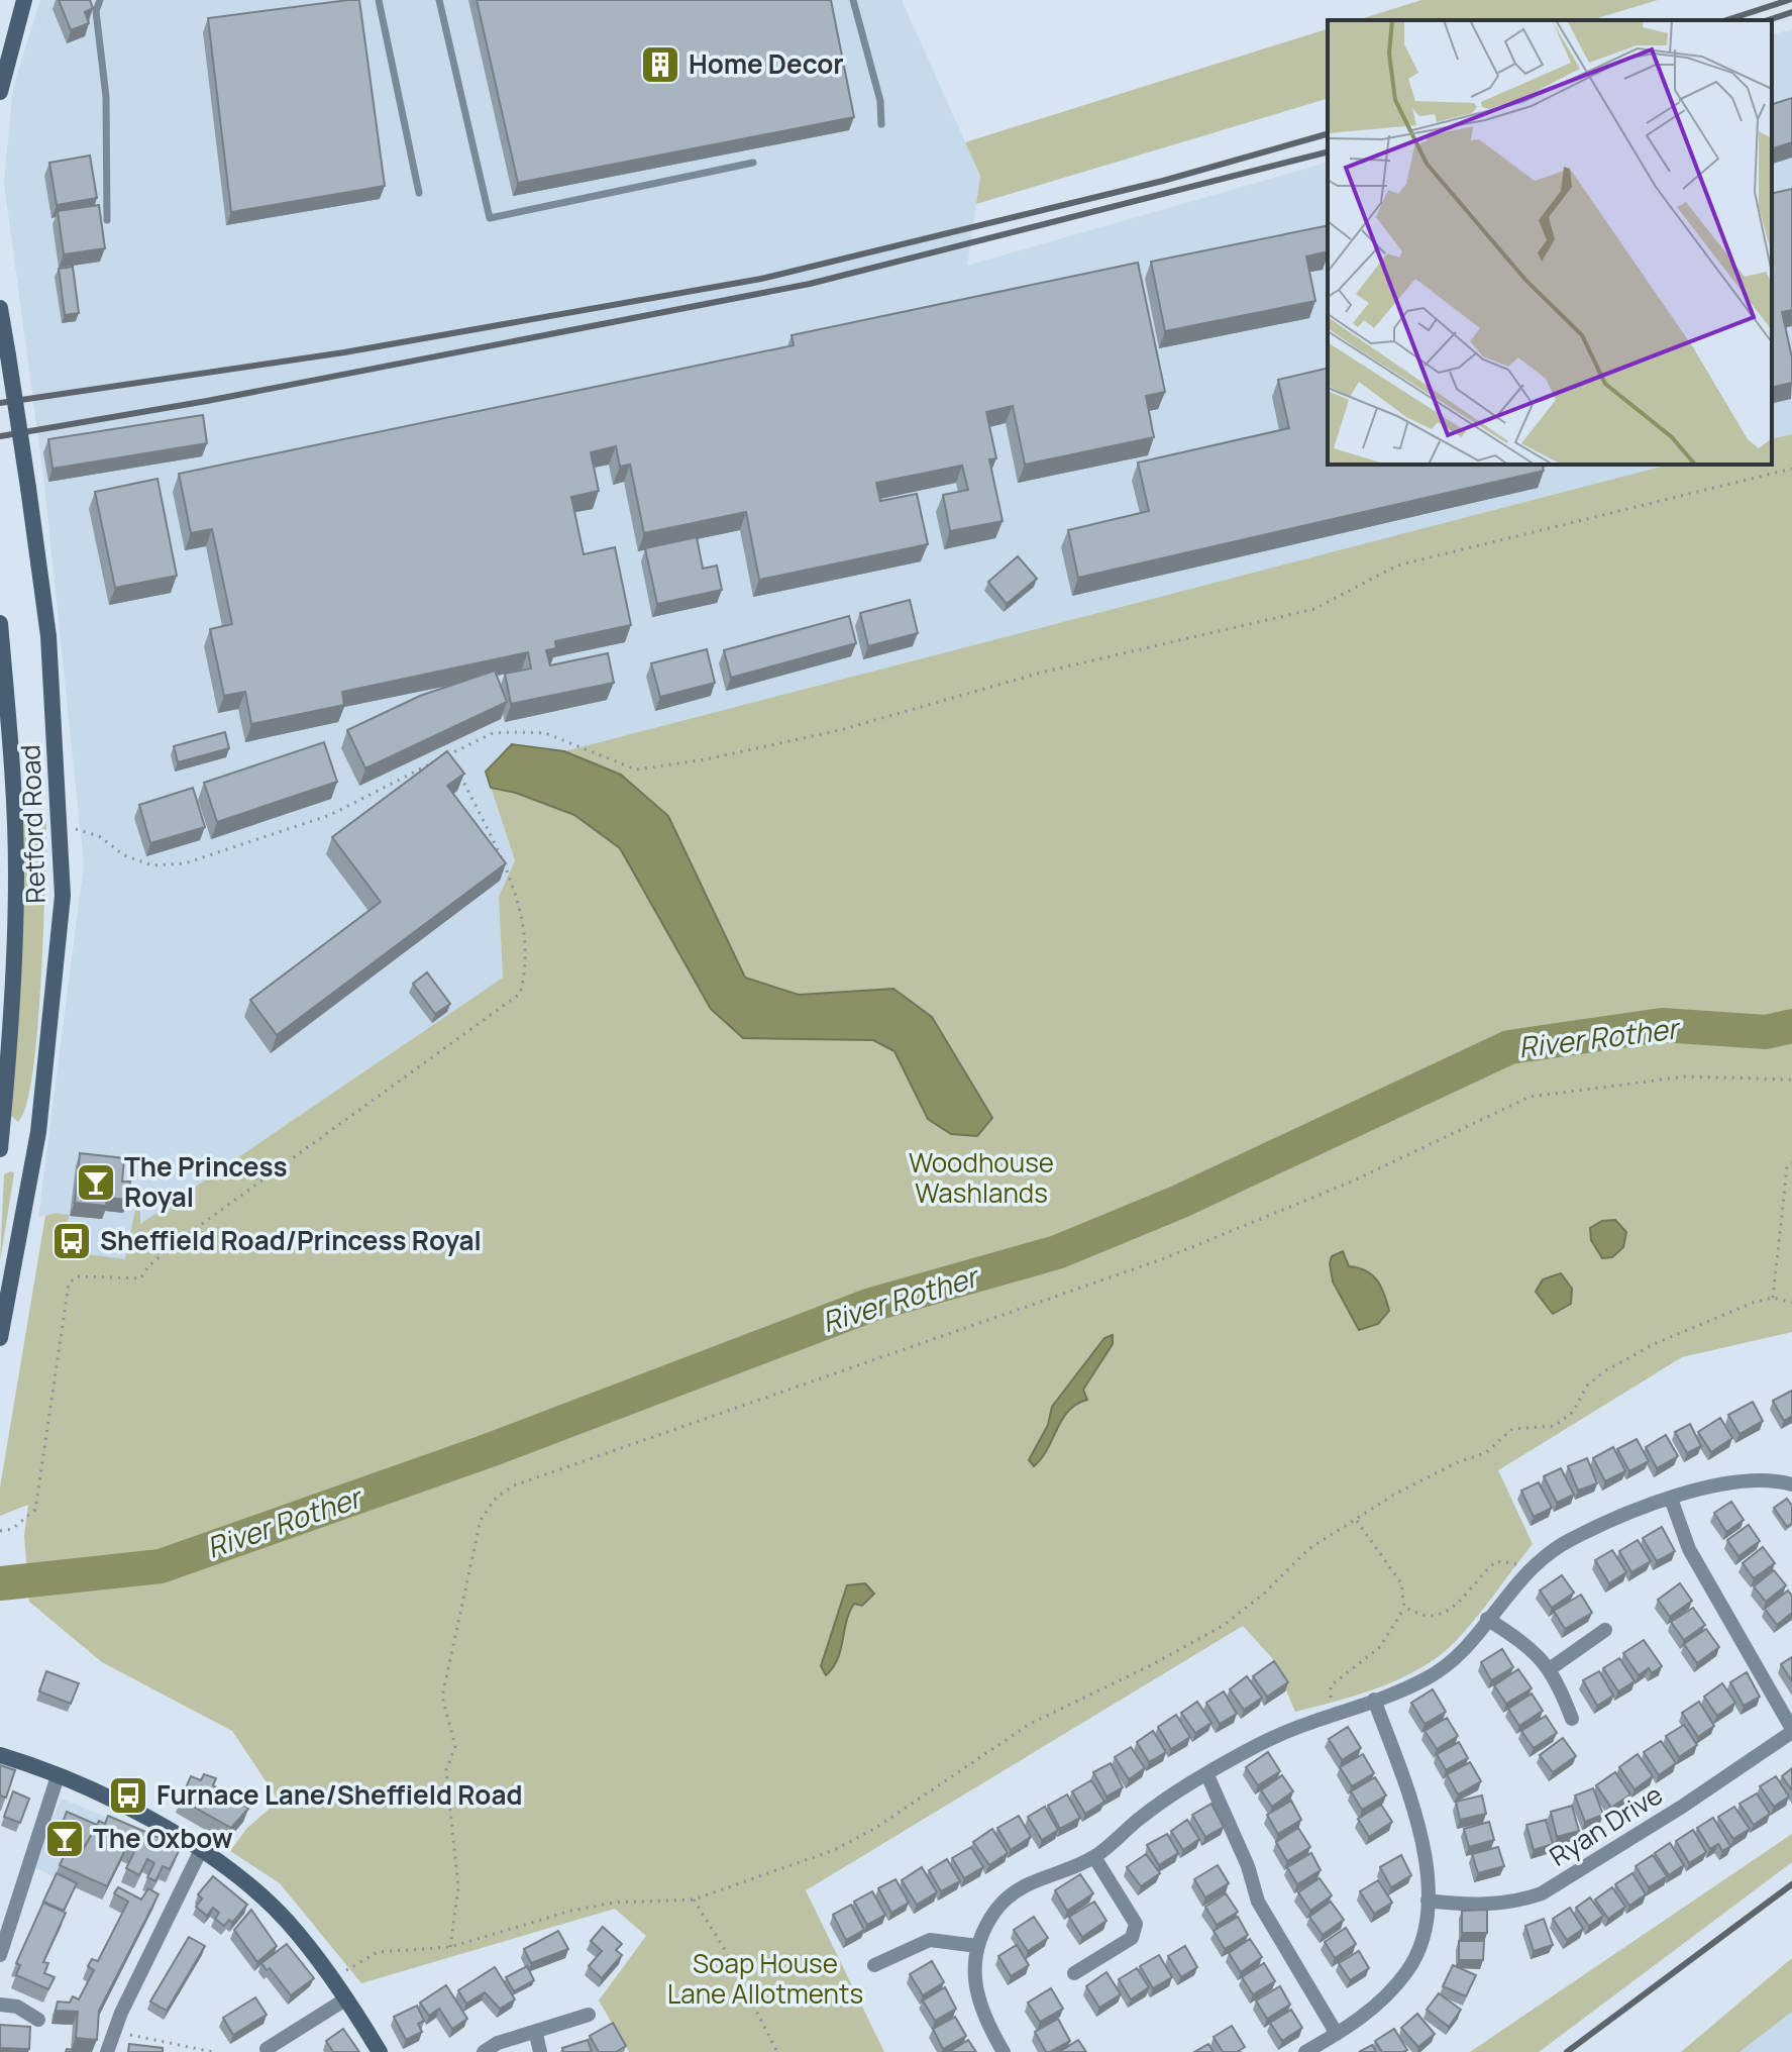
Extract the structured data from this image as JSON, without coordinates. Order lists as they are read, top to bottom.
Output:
{
  "streets": {
    "main road": ["Retford Road"],
    "street": ["Ryan Drive"]
  },
  "water": ["River Rother"],
  "parks": ["Woodhouse Washlands", "Soap House Lane Allotments"],
  "places": {
    "building": ["Home Decor"],
    "bar": ["The Princess Royal", "The Oxbow"],
    "bus stop": ["Sheffield Road/Princess Royal", "Furnace Lane/Sheffield Road"]
  }
}
